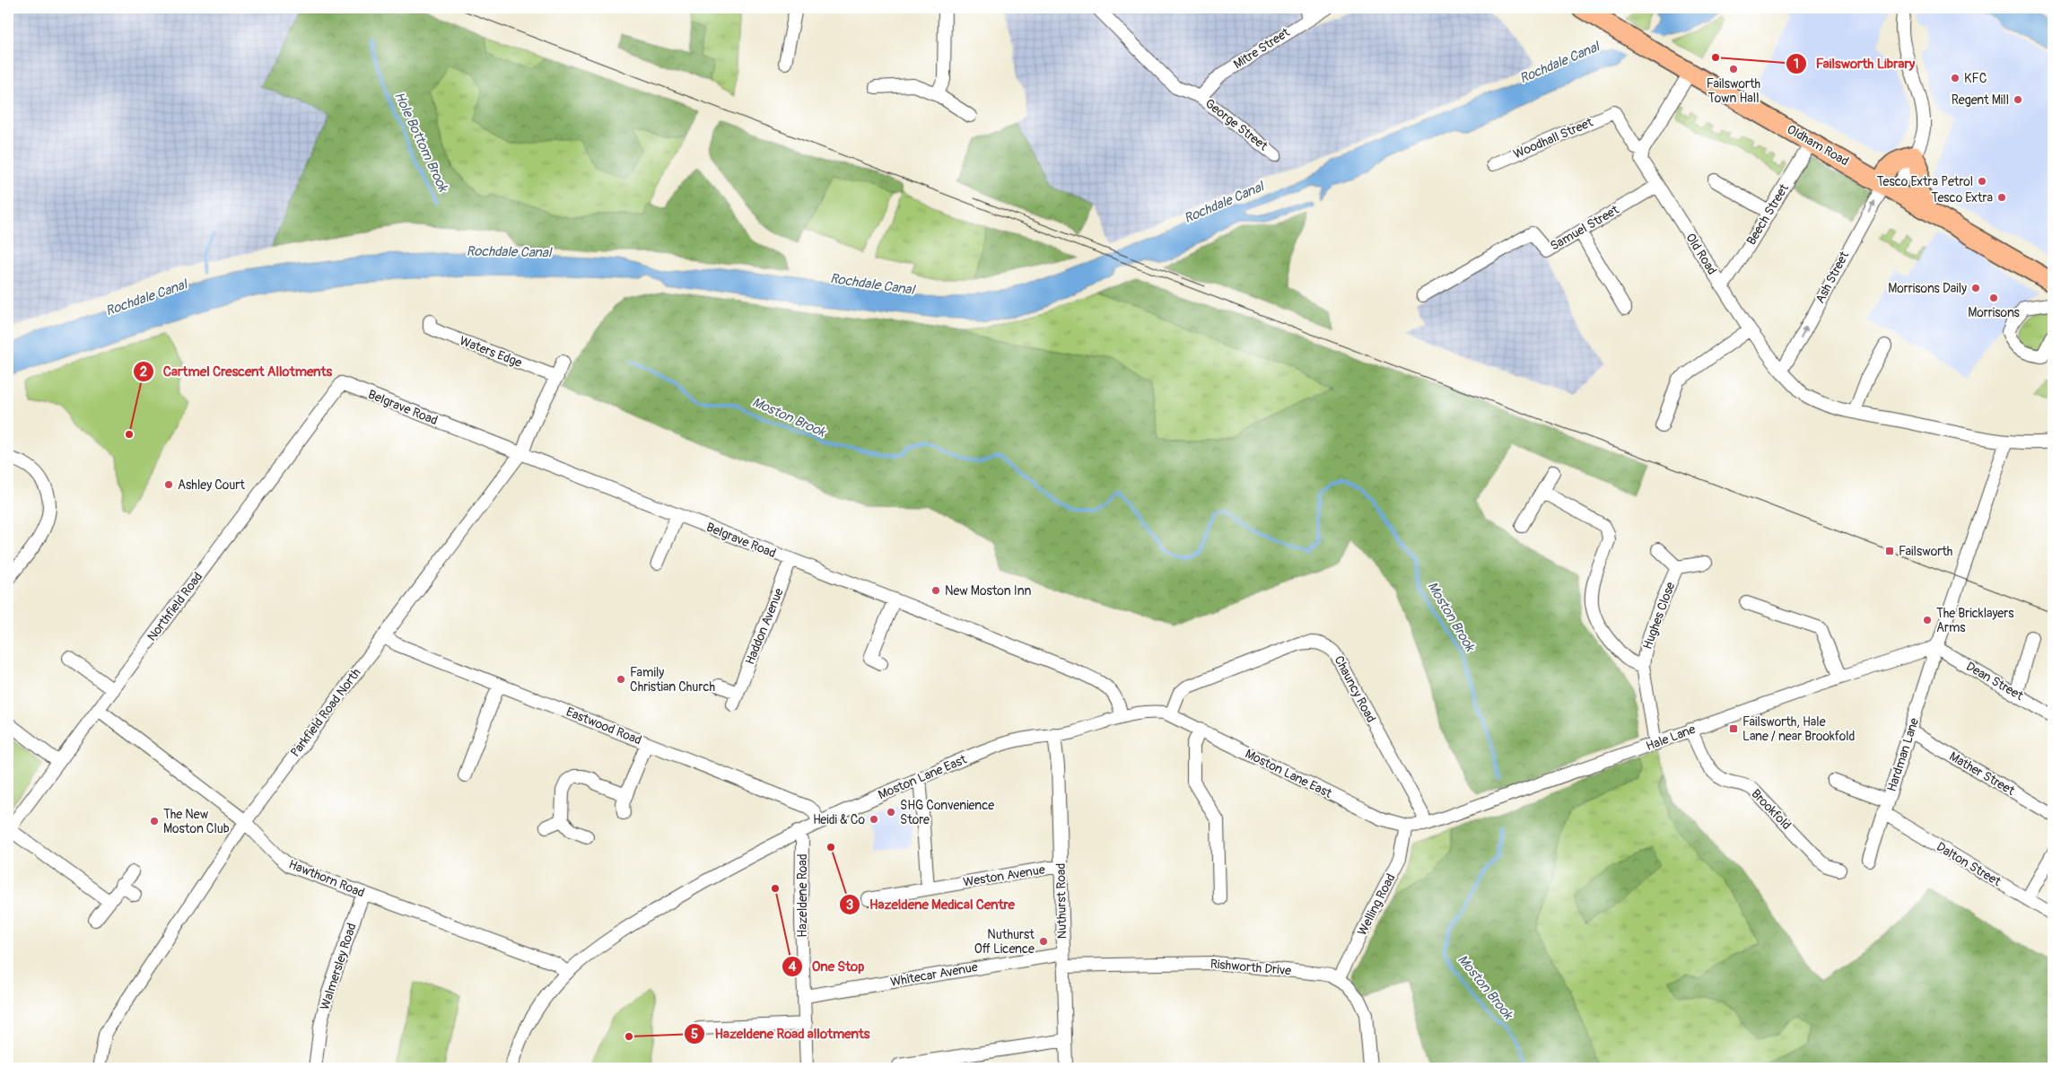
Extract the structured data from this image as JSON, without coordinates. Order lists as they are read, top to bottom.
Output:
{
  "streets": {
    "highway": ["Oldham Road"],
    "street": [
      "Mitre Street",
      "George Street",
      "Woodhall Street",
      "Beech Street",
      "Samuel Street",
      "Old Road",
      "Ash Street",
      "Waters Edge",
      "Belgrave Road",
      "Northfield Road",
      "Hughes Close",
      "Haddon Avenue",
      "Dean Street",
      "Chauncy Road",
      "Parkfield Road North",
      "Eastwood Road",
      "Hale Lane",
      "Hardman Lane",
      "Moston Lane East",
      "Mather Street",
      "Brookfold",
      "Dalton Street",
      "Weston Avenue",
      "Hawthorn Road",
      "Hazeldene Road",
      "Nuthurst Road",
      "Welling Road",
      "Walmersley Road",
      "Rishworth Drive",
      "Whitecar Avenue"
    ]
  },
  "crossings": [
    ["Mitre Street", "George Street"],
    ["Woodhall Street", "Old Road"],
    ["Oldham Road", "Beech Street"],
    ["Oldham Road", "Ash Street"],
    ["Beech Street", "Old Road"],
    ["Samuel Street", "Old Road"],
    ["Old Road", "Ash Street"],
    ["Old Road", "Hardman Lane"],
    ["Waters Edge", "Parkfield Road North"],
    ["Belgrave Road", "Northfield Road"],
    ["Belgrave Road", "Haddon Avenue"],
    ["Belgrave Road", "Parkfield Road North"],
    ["Belgrave Road", "Moston Lane East"],
    ["Northfield Road", "Hawthorn Road"],
    ["Hughes Close", "Hale Lane"],
    ["Dean Street", "Hale Lane"],
    ["Dean Street", "Hardman Lane"],
    ["Chauncy Road", "Hale Lane"],
    ["Chauncy Road", "Moston Lane East"],
    ["Parkfield Road North", "Eastwood Road"],
    ["Parkfield Road North", "Hawthorn Road"],
    ["Eastwood Road", "Moston Lane East"],
    ["Hale Lane", "Hardman Lane"],
    ["Hale Lane", "Moston Lane East"],
    ["Hale Lane", "Brookfold"],
    ["Hale Lane", "Welling Road"],
    ["Hardman Lane", "Mather Street"],
    ["Hardman Lane", "Dalton Street"],
    ["Moston Lane East", "Hawthorn Road"],
    ["Moston Lane East", "Hazeldene Road"],
    ["Moston Lane East", "Nuthurst Road"],
    ["Moston Lane East", "Welling Road"],
    ["Weston Avenue", "Nuthurst Road"],
    ["Hawthorn Road", "Walmersley Road"],
    ["Hazeldene Road", "Whitecar Avenue"],
    ["Nuthurst Road", "Rishworth Drive"],
    ["Nuthurst Road", "Whitecar Avenue"],
    ["Welling Road", "Rishworth Drive"],
    ["Rishworth Drive", "Whitecar Avenue"]
  ],
  "water": ["Rochdale Canal", "Hole Bottom Brook", "Moston Brook"],
  "places": {
    "other": [
      "Failsworth Library",
      "Failsworth Town Hall",
      "KFC",
      "Regent Mill",
      "Tesco Extra Petrol",
      "Tesco Extra",
      "Morrisons Daily",
      "Morrisons",
      "Cartmel Crescent Allotments",
      "Ashley Court",
      "New Moston Inn",
      "The Bricklayers Arms",
      "Family Christian Church",
      "SHG Convenience Store",
      "Heidi & Co",
      "The New Moston Club",
      "Hazeldene Medical Centre",
      "One Stop",
      "Nuthurst Off Licence",
      "Hazeldene Road allotments"
    ],
    "transit": ["Failsworth", "Failsworth, Hale Lane / near Brookfold"]
  }
}
